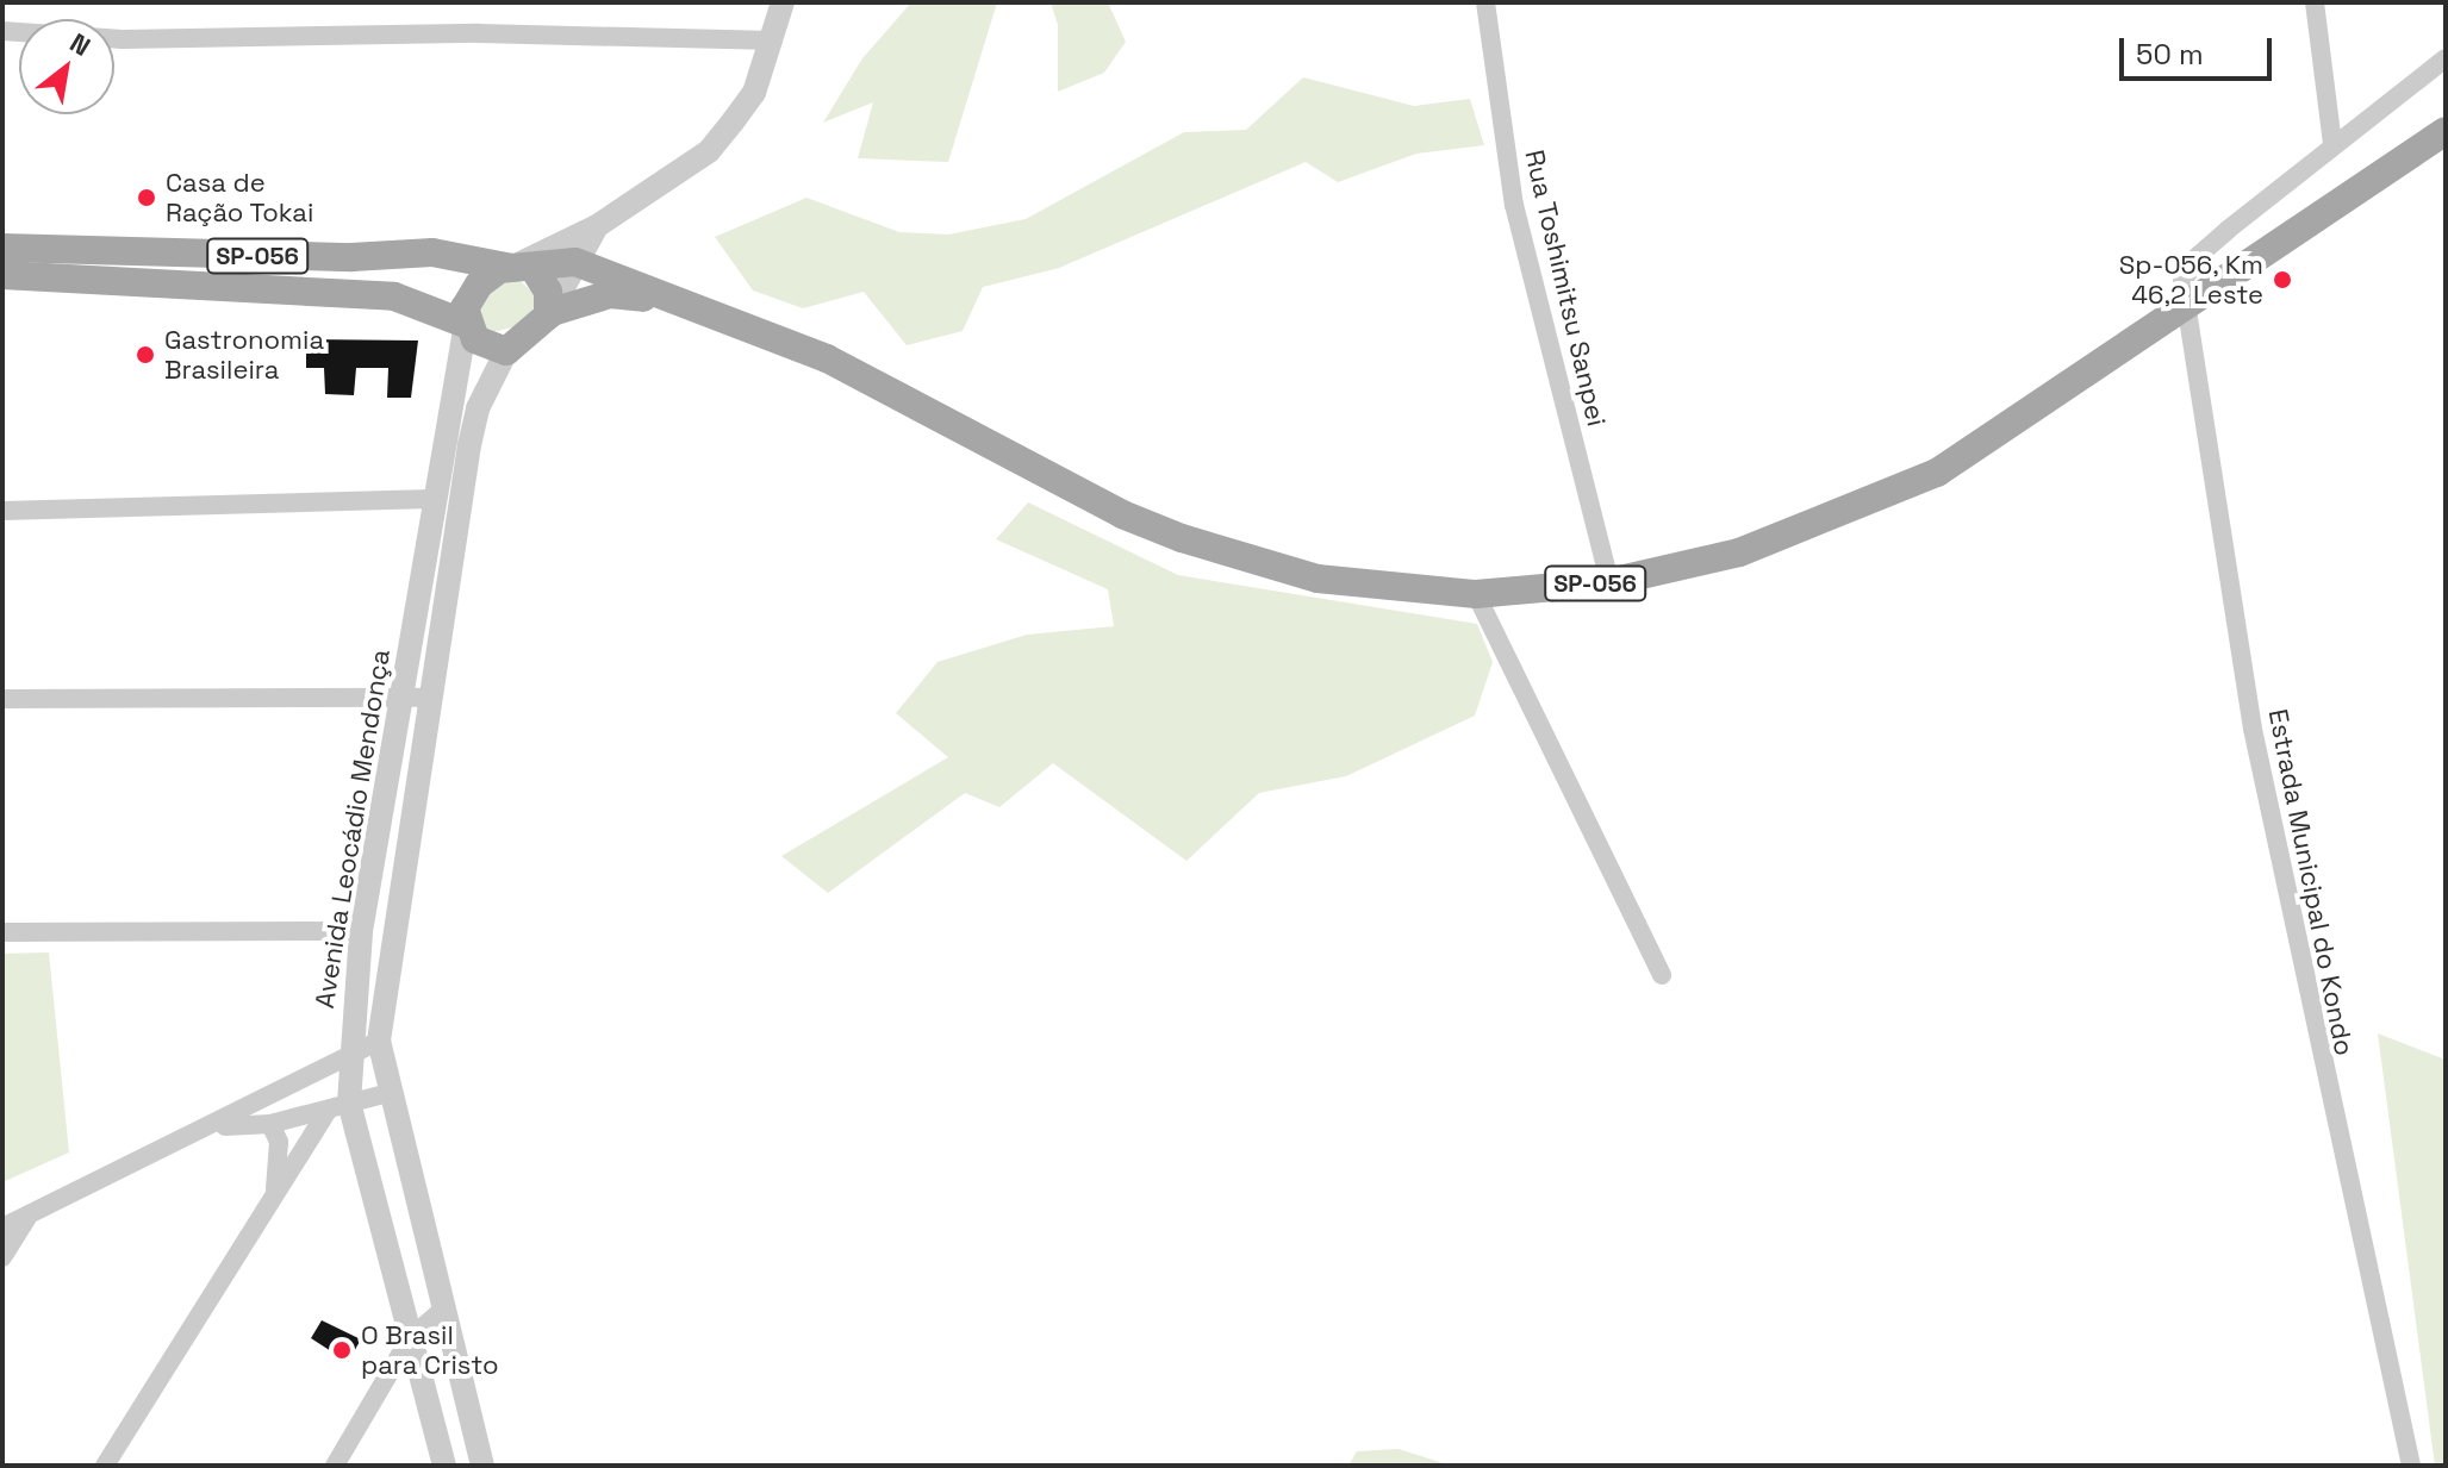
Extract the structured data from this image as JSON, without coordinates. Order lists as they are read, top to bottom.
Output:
{
  "streets": {
    "main road": ["SP-056"],
    "street": ["Rua Toshimitsu Sanpei", "Avenida Leocádio Mendonça", "Estrada Municipal do Kondo"]
  },
  "crossings": [
    ["SP-056", "Rua Toshimitsu Sanpei"],
    ["SP-056", "Avenida Leocádio Mendonça"],
    ["SP-056", "Estrada Municipal do Kondo"]
  ],
  "places": [
    "Casa de Ração Tokai",
    "Sp-056, Km 46,2 Leste",
    "Gastronomia Brasileira",
    "O Brasil para Cristo"
  ],
  "scale_bar": "50 m",
  "north": "top right"
}
